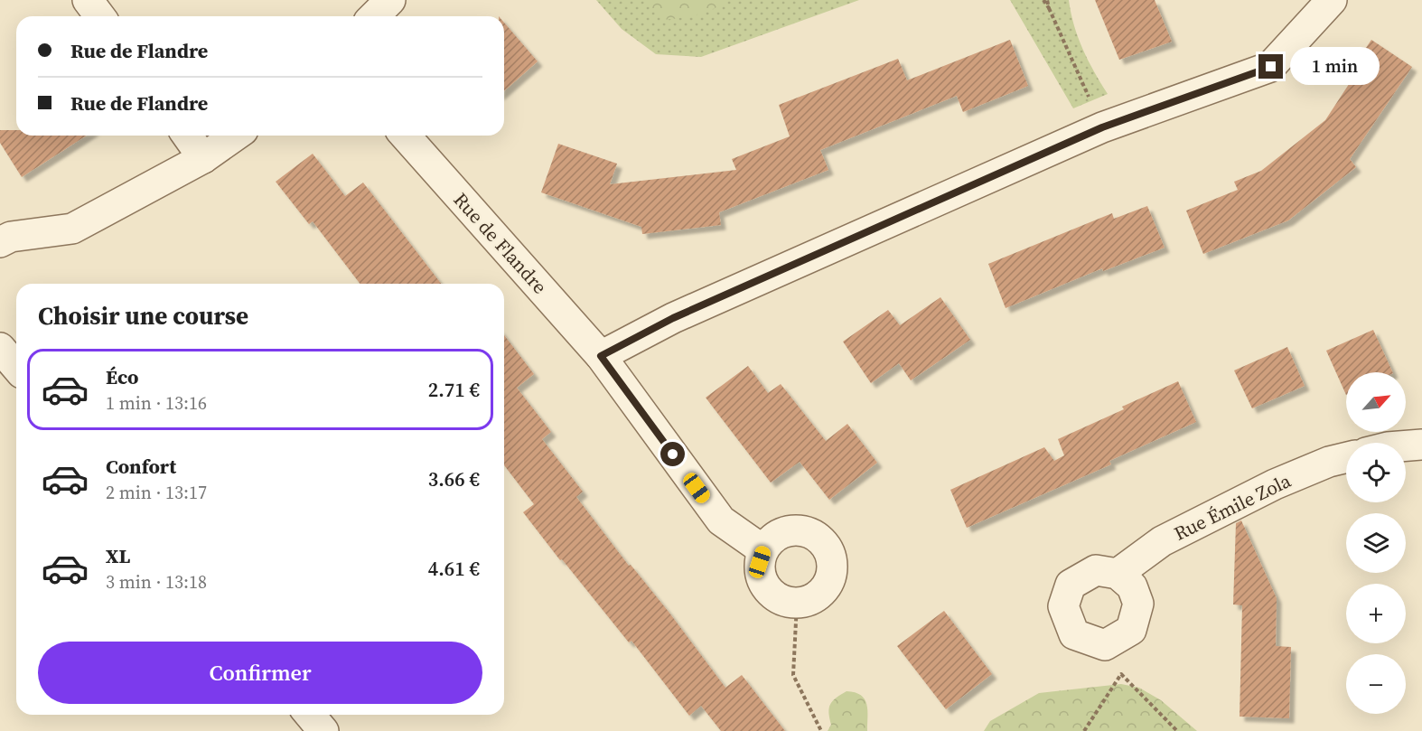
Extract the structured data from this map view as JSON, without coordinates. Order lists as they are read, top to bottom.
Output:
{
  "streets": {
    "street": ["Rue de Flandre", "Rue Émile Zola"]
  },
  "north": "top right",
  "page": {
    "banner": ["Rue de Flandre", "Rue de Flandre"],
    "bubble": "1 min",
    "heading": "Choisir une course",
    "list": [
      {
        "name": "Éco",
        "note": "1 min · 13:16",
        "value": "2.71 €"
      },
      {
        "name": "Confort",
        "note": "2 min · 13:17",
        "value": "3.66 €"
      },
      {
        "name": "XL",
        "note": "3 min · 13:18",
        "value": "4.61 €"
      }
    ],
    "map_buttons": ["+", "−"],
    "buttons": "Confirmer"
  }
}
